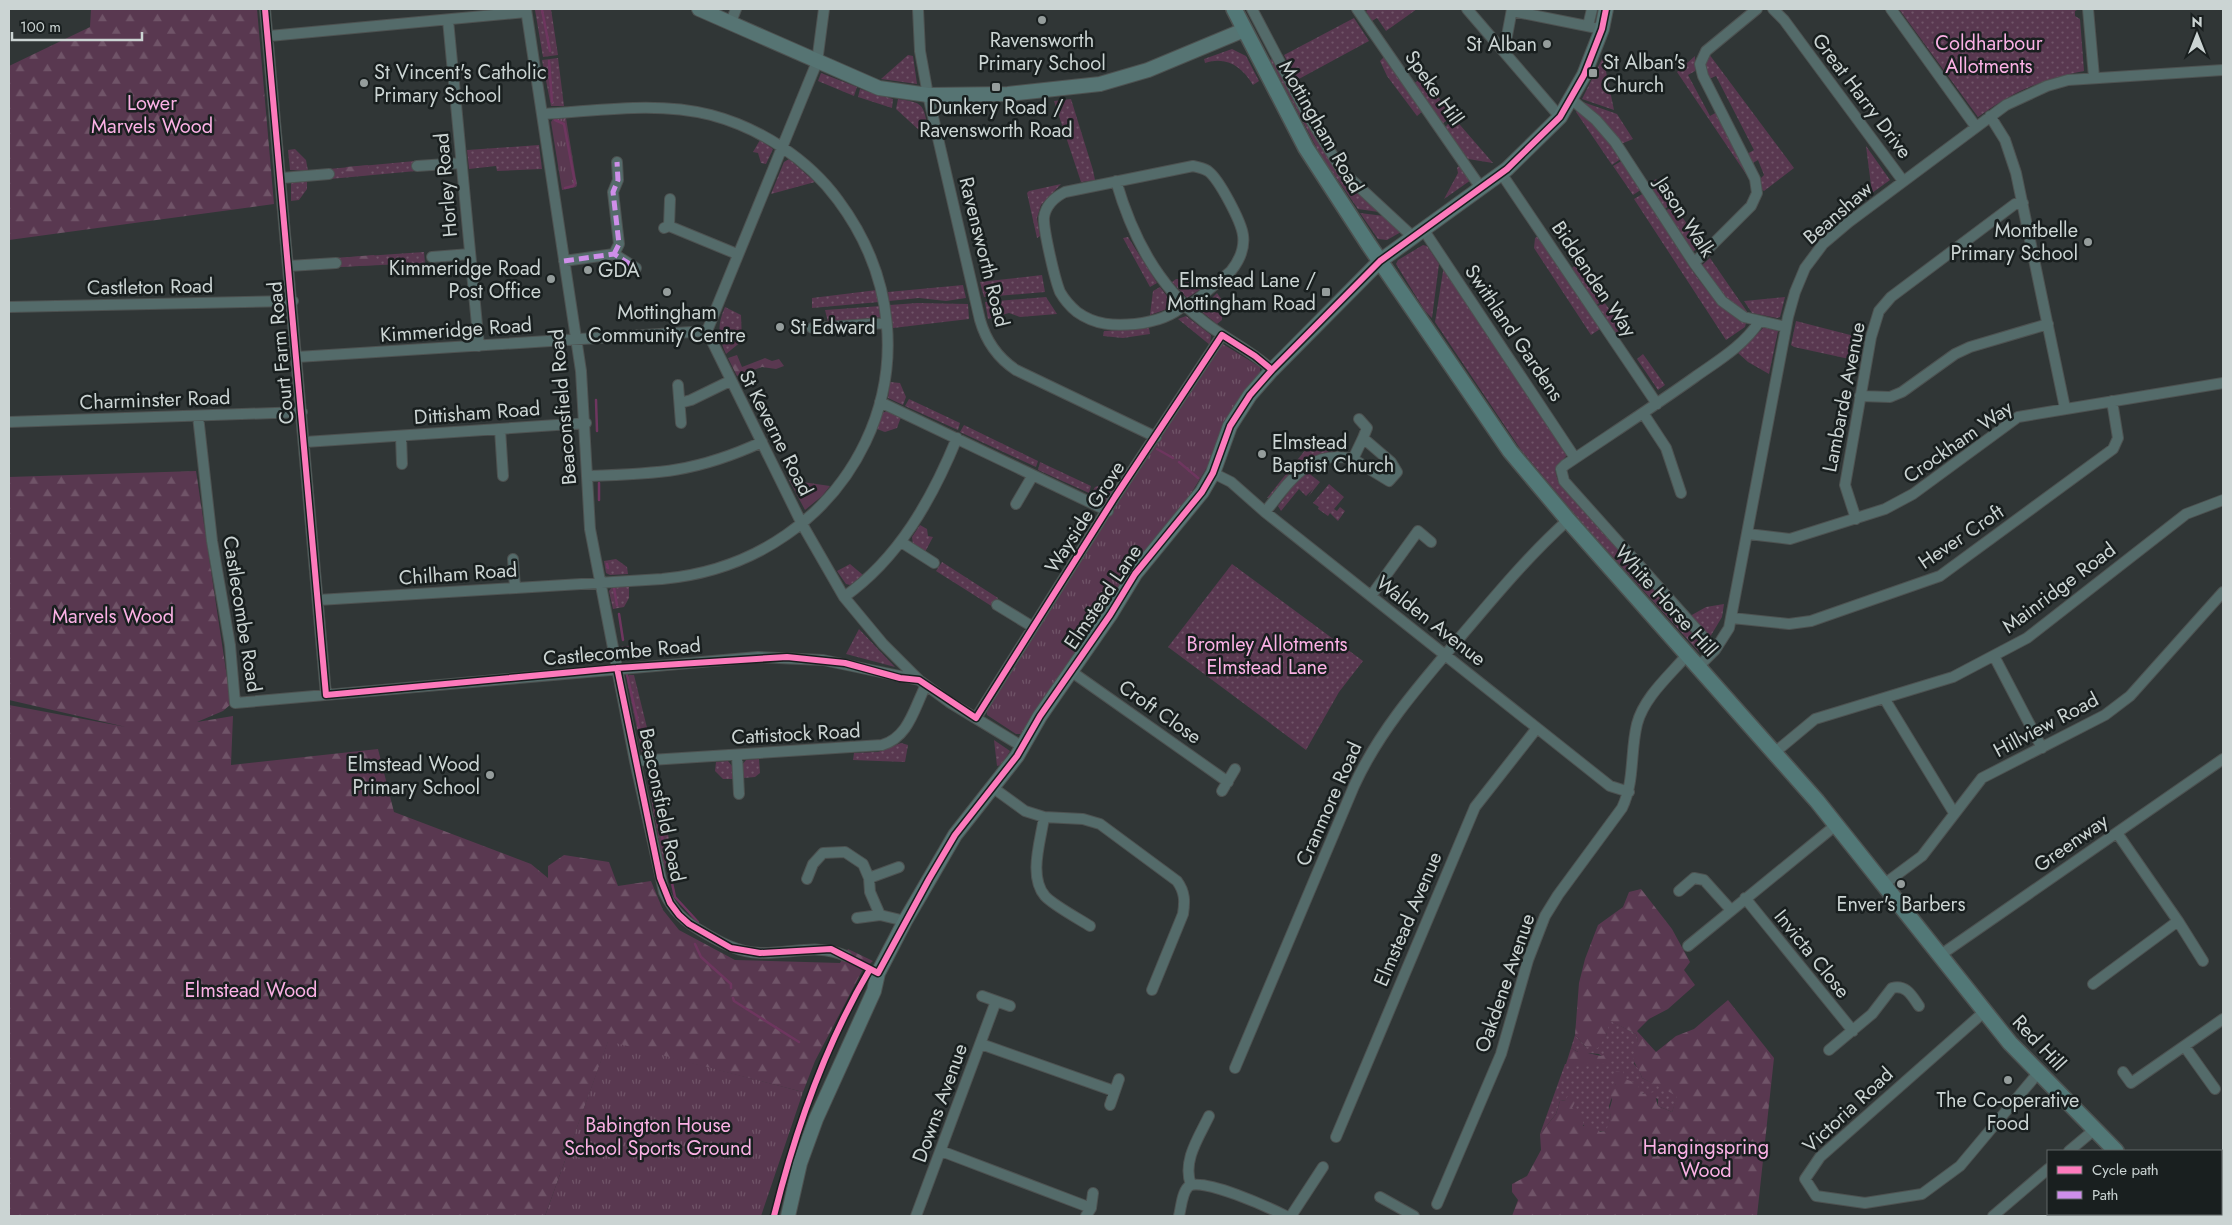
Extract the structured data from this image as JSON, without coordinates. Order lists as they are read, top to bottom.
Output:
{
  "streets": {
    "main road": ["Mottingham Road", "White Horse Hill", "Red Hill"],
    "street": [
      "Speke Hill",
      "Great Harry Drive",
      "Horley Road",
      "Beanshaw",
      "Jason Walk",
      "Ravensworth Road",
      "Biddenden Way",
      "Castleton Road",
      "Kimmeridge Road",
      "Swithland Gardens",
      "Court Farm Road",
      "Lambarde Avenue",
      "Charminster Road",
      "Beaconsfield Road",
      "Dittisham Road",
      "St Keverne Road",
      "Crockham Way",
      "Wayside Grove",
      "Hever Croft",
      "Chilham Road",
      "Mainridge Road",
      "Elmstead Lane",
      "Castlecombe Road",
      "Walden Avenue",
      "Croft Close",
      "Hillview Road",
      "Cattistock Road",
      "Cranmore Road",
      "Greenway",
      "Elmstead Avenue",
      "Invicta Close",
      "Oakdene Avenue",
      "Downs Avenue",
      "Victoria Road"
    ]
  },
  "crossings": [
    ["Speke Hill", "Elmstead Lane"],
    ["Great Harry Drive", "Beanshaw"],
    ["Mottingham Road", "Swithland Gardens"],
    ["Mottingham Road", "Elmstead Lane"],
    ["Mottingham Road", "White Horse Hill"],
    ["Horley Road", "Kimmeridge Road"],
    ["Beanshaw", "Jason Walk"],
    ["Beanshaw", "Crockham Way"],
    ["Beanshaw", "Hever Croft"],
    ["Beanshaw", "White Horse Hill"],
    ["Jason Walk", "Elmstead Lane"],
    ["Ravensworth Road", "Wayside Grove"],
    ["Biddenden Way", "Elmstead Lane"],
    ["Castleton Road", "Court Farm Road"],
    ["Kimmeridge Road", "Court Farm Road"],
    ["Kimmeridge Road", "Beaconsfield Road"],
    ["Kimmeridge Road", "St Keverne Road"],
    ["Swithland Gardens", "Elmstead Lane"],
    ["Court Farm Road", "Charminster Road"],
    ["Court Farm Road", "Dittisham Road"],
    ["Court Farm Road", "Chilham Road"],
    ["Court Farm Road", "Castlecombe Road"],
    ["Lambarde Avenue", "Crockham Way"],
    ["Charminster Road", "Castlecombe Road"],
    ["Beaconsfield Road", "Dittisham Road"],
    ["Beaconsfield Road", "Chilham Road"],
    ["Beaconsfield Road", "Castlecombe Road"],
    ["Beaconsfield Road", "Cattistock Road"],
    ["St Keverne Road", "Wayside Grove"],
    ["St Keverne Road", "Chilham Road"],
    ["St Keverne Road", "Elmstead Lane"],
    ["St Keverne Road", "Castlecombe Road"],
    ["St Keverne Road", "Cattistock Road"],
    ["Crockham Way", "Hever Croft"],
    ["Mainridge Road", "White Horse Hill"],
    ["Elmstead Lane", "White Horse Hill"],
    ["Elmstead Lane", "Walden Avenue"],
    ["Elmstead Lane", "Croft Close"],
    ["White Horse Hill", "Hillview Road"],
    ["White Horse Hill", "Cranmore Road"],
    ["White Horse Hill", "Greenway"],
    ["White Horse Hill", "Oakdene Avenue"],
    ["White Horse Hill", "Red Hill"],
    ["Castlecombe Road", "Cattistock Road"],
    ["Walden Avenue", "Cranmore Road"],
    ["Walden Avenue", "Elmstead Avenue"],
    ["Walden Avenue", "Oakdene Avenue"],
    ["Greenway", "Red Hill"],
    ["Red Hill", "Victoria Road"]
  ],
  "parks": [
    "Coldharbour Allotments",
    "Lower Marvels Wood",
    "Marvels Wood",
    "Bromley Allotments Elmstead Lane",
    "Elmstead Wood",
    "Babington House School Sports Ground",
    "Hangingspring Wood"
  ],
  "places": {
    "other": [
      "Ravensworth Primary School",
      "St Alban",
      "St Vincent's Catholic Primary School",
      "Montbelle Primary School",
      "GDA",
      "Kimmeridge Road Post Office",
      "Mottingham Community Centre",
      "St Edward",
      "Elmstead Baptist Church",
      "Elmstead Wood Primary School",
      "Enver's Barbers",
      "The Co-operative Food"
    ],
    "transit": ["St Alban's Church", "Dunkery Road / Ravensworth Road", "Elmstead Lane / Mottingham Road"]
  },
  "legend": ["Cycle path", "Path"],
  "scale_bar": "100 m",
  "north": "top"
}
